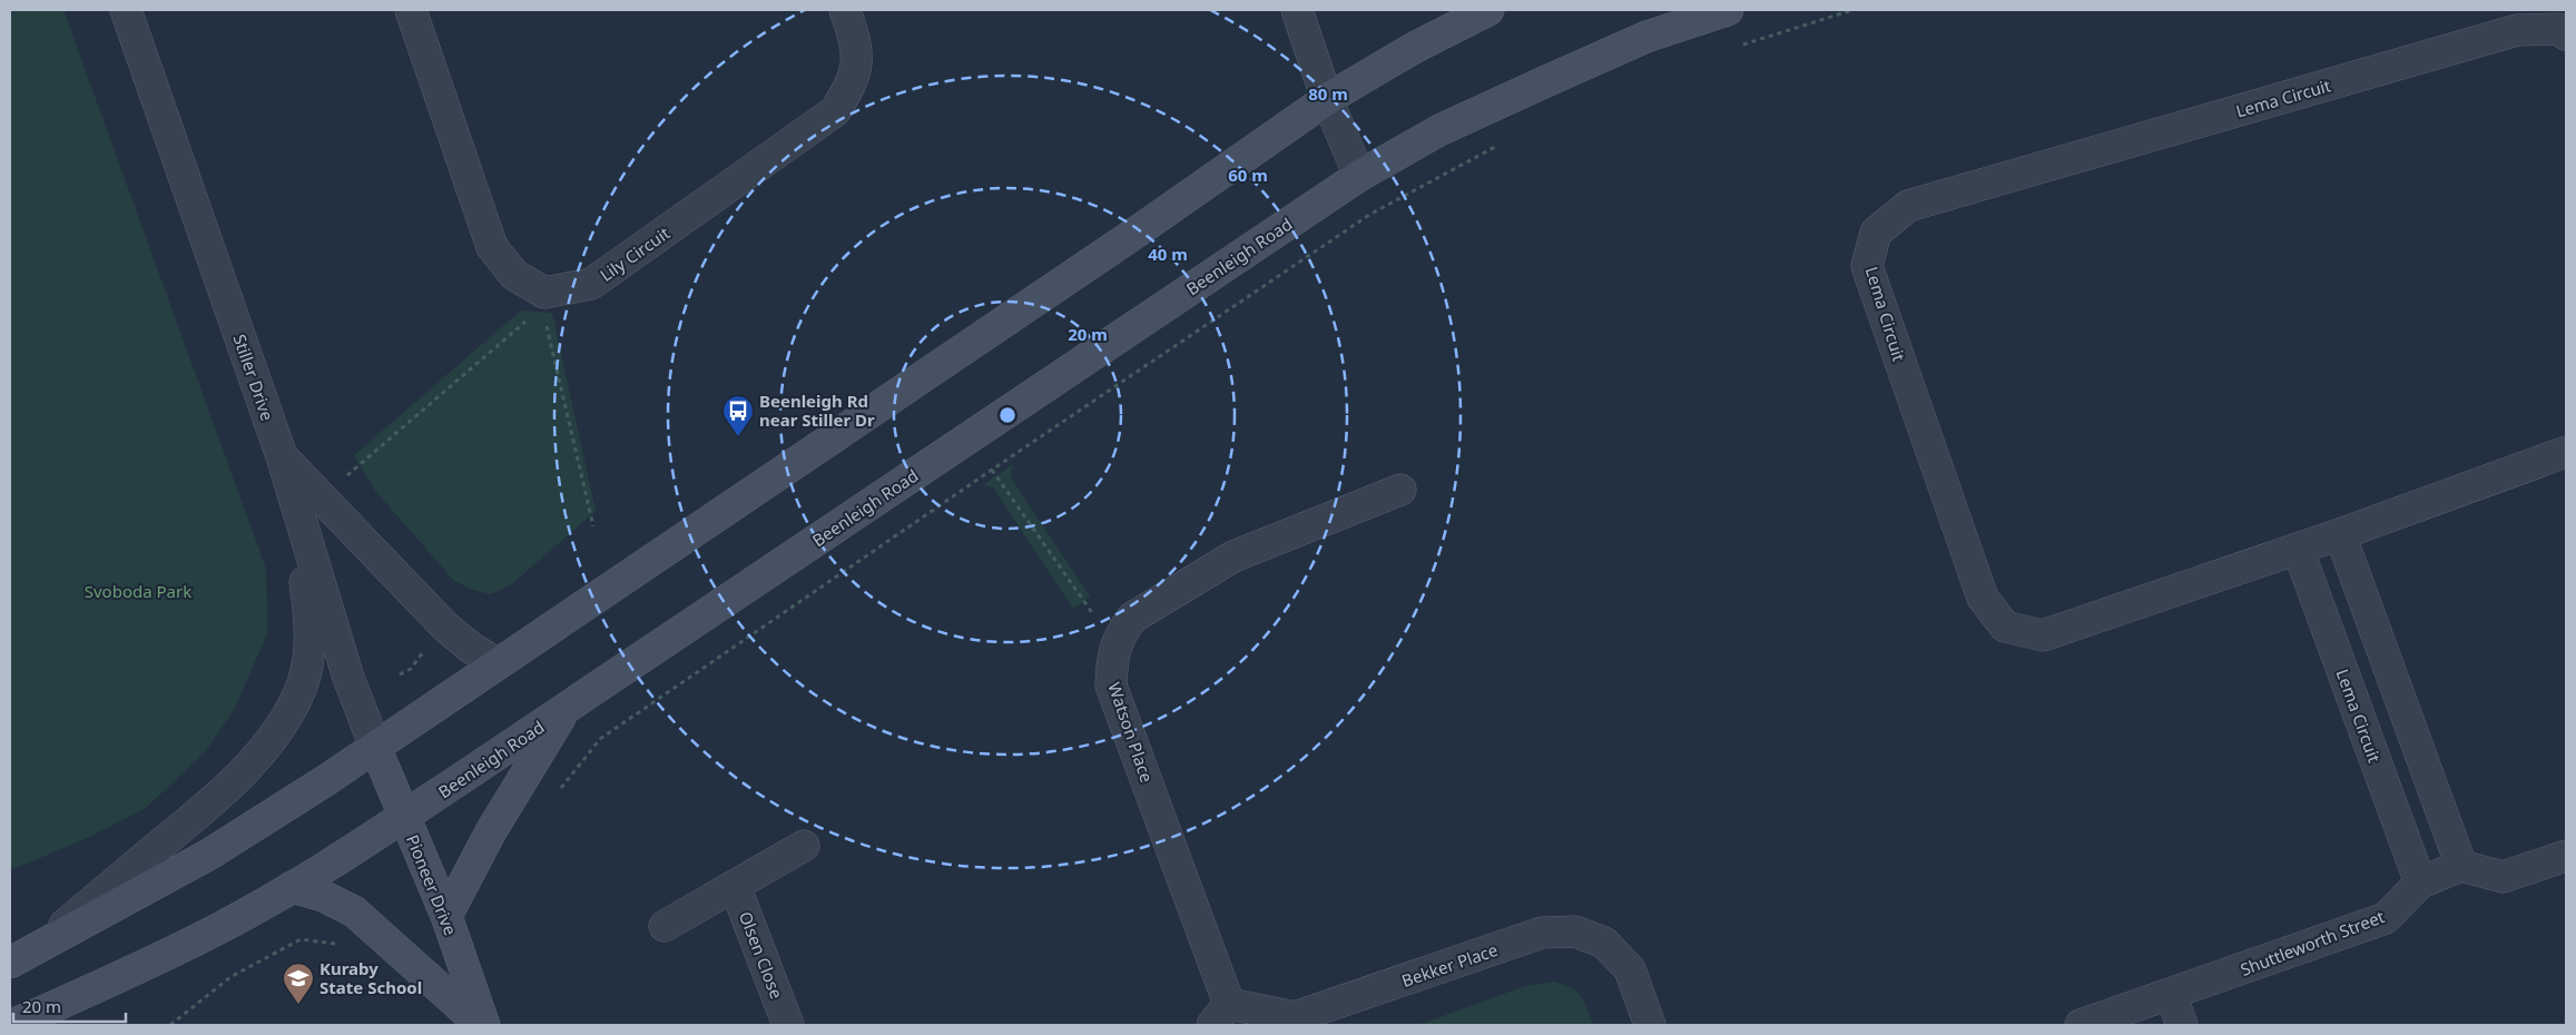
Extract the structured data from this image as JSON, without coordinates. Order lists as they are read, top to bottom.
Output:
{
  "streets": {
    "main road": ["Beenleigh Road", "Pioneer Drive"],
    "street": [
      "Lema Circuit",
      "Lily Circuit",
      "Stiller Drive",
      "Watson Place",
      "Shuttleworth Street",
      "Olsen Close",
      "Bekker Place"
    ]
  },
  "crossings": [
    ["Lema Circuit", "Shuttleworth Street"],
    ["Beenleigh Road", "Pioneer Drive"],
    ["Stiller Drive", "Pioneer Drive"],
    ["Watson Place", "Bekker Place"]
  ],
  "parks": ["Svoboda Park"],
  "places": {
    "bus stop": ["Beenleigh Rd near Stiller Dr"],
    "school or university": ["Kuraby State School"]
  },
  "scale_bar": "20 m",
  "rings": [
    "80 m",
    "60 m",
    "40 m",
    "20 m"
  ]
}
